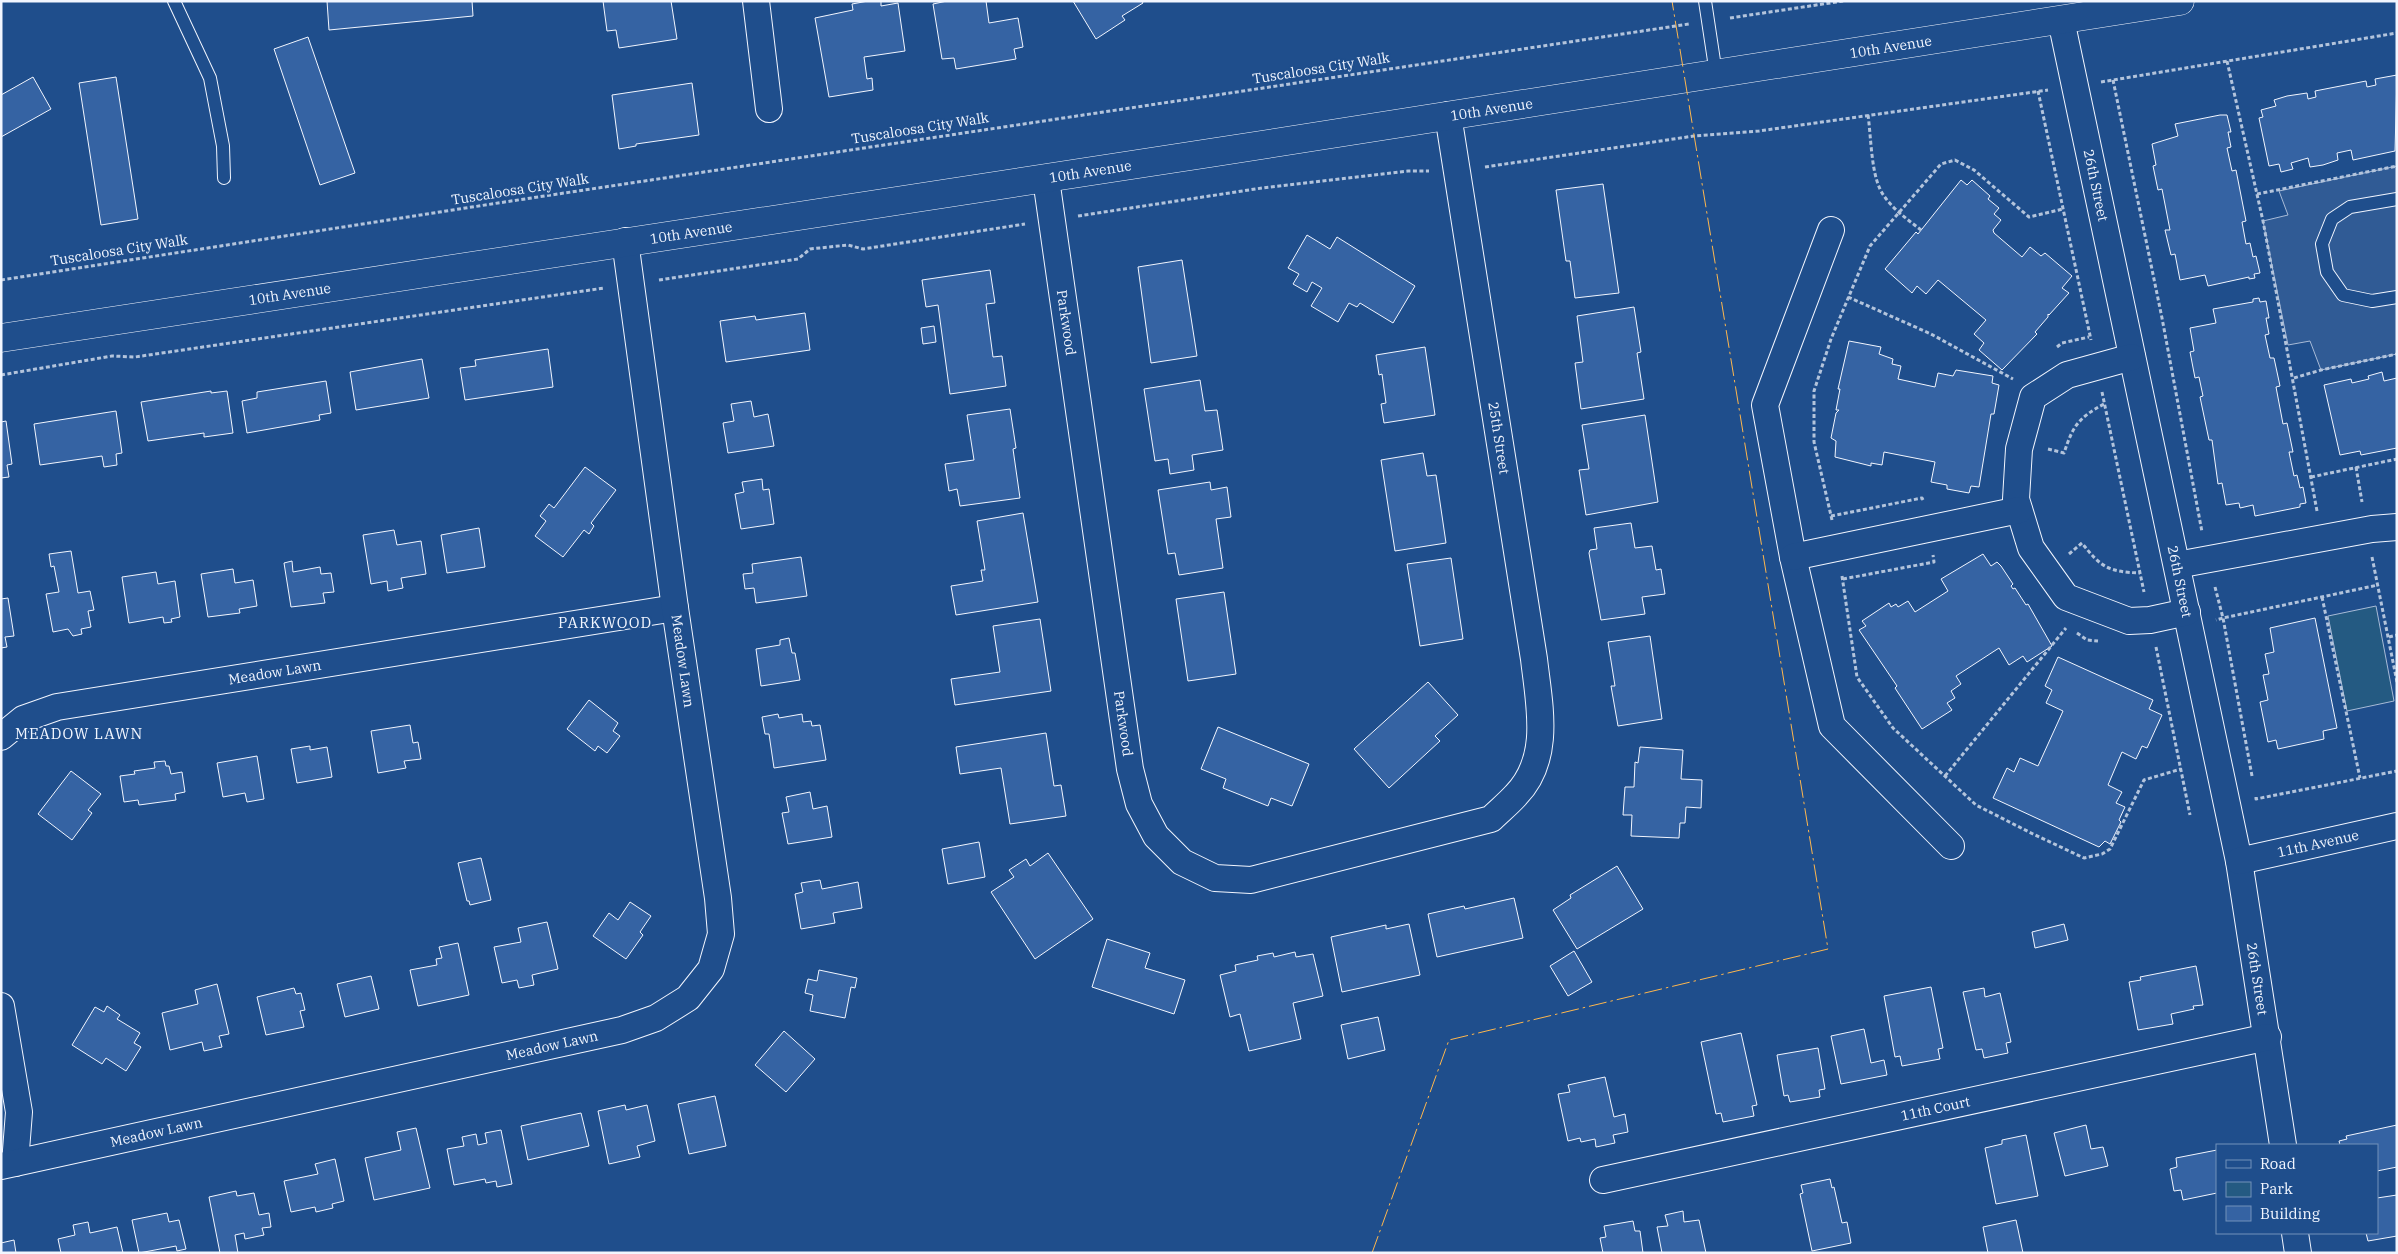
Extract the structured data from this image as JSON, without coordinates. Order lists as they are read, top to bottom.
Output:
{
  "streets": {
    "main road": ["10th Avenue"],
    "street": [
      "26th Street",
      "Parkwood",
      "25th Street",
      "Meadow Lawn",
      "11th Avenue",
      "11th Court"
    ],
    "path": ["Tuscaloosa City Walk"]
  },
  "crossings": [
    ["10th Avenue", "26th Street"],
    ["10th Avenue", "Parkwood"],
    ["10th Avenue", "25th Street"],
    ["10th Avenue", "Meadow Lawn"],
    ["26th Street", "11th Avenue"],
    ["26th Street", "11th Court"],
    ["Parkwood", "25th Street"]
  ],
  "districts": ["PARKWOOD", "MEADOW LAWN"],
  "legend": ["Road", "Park", "Building"]
}
